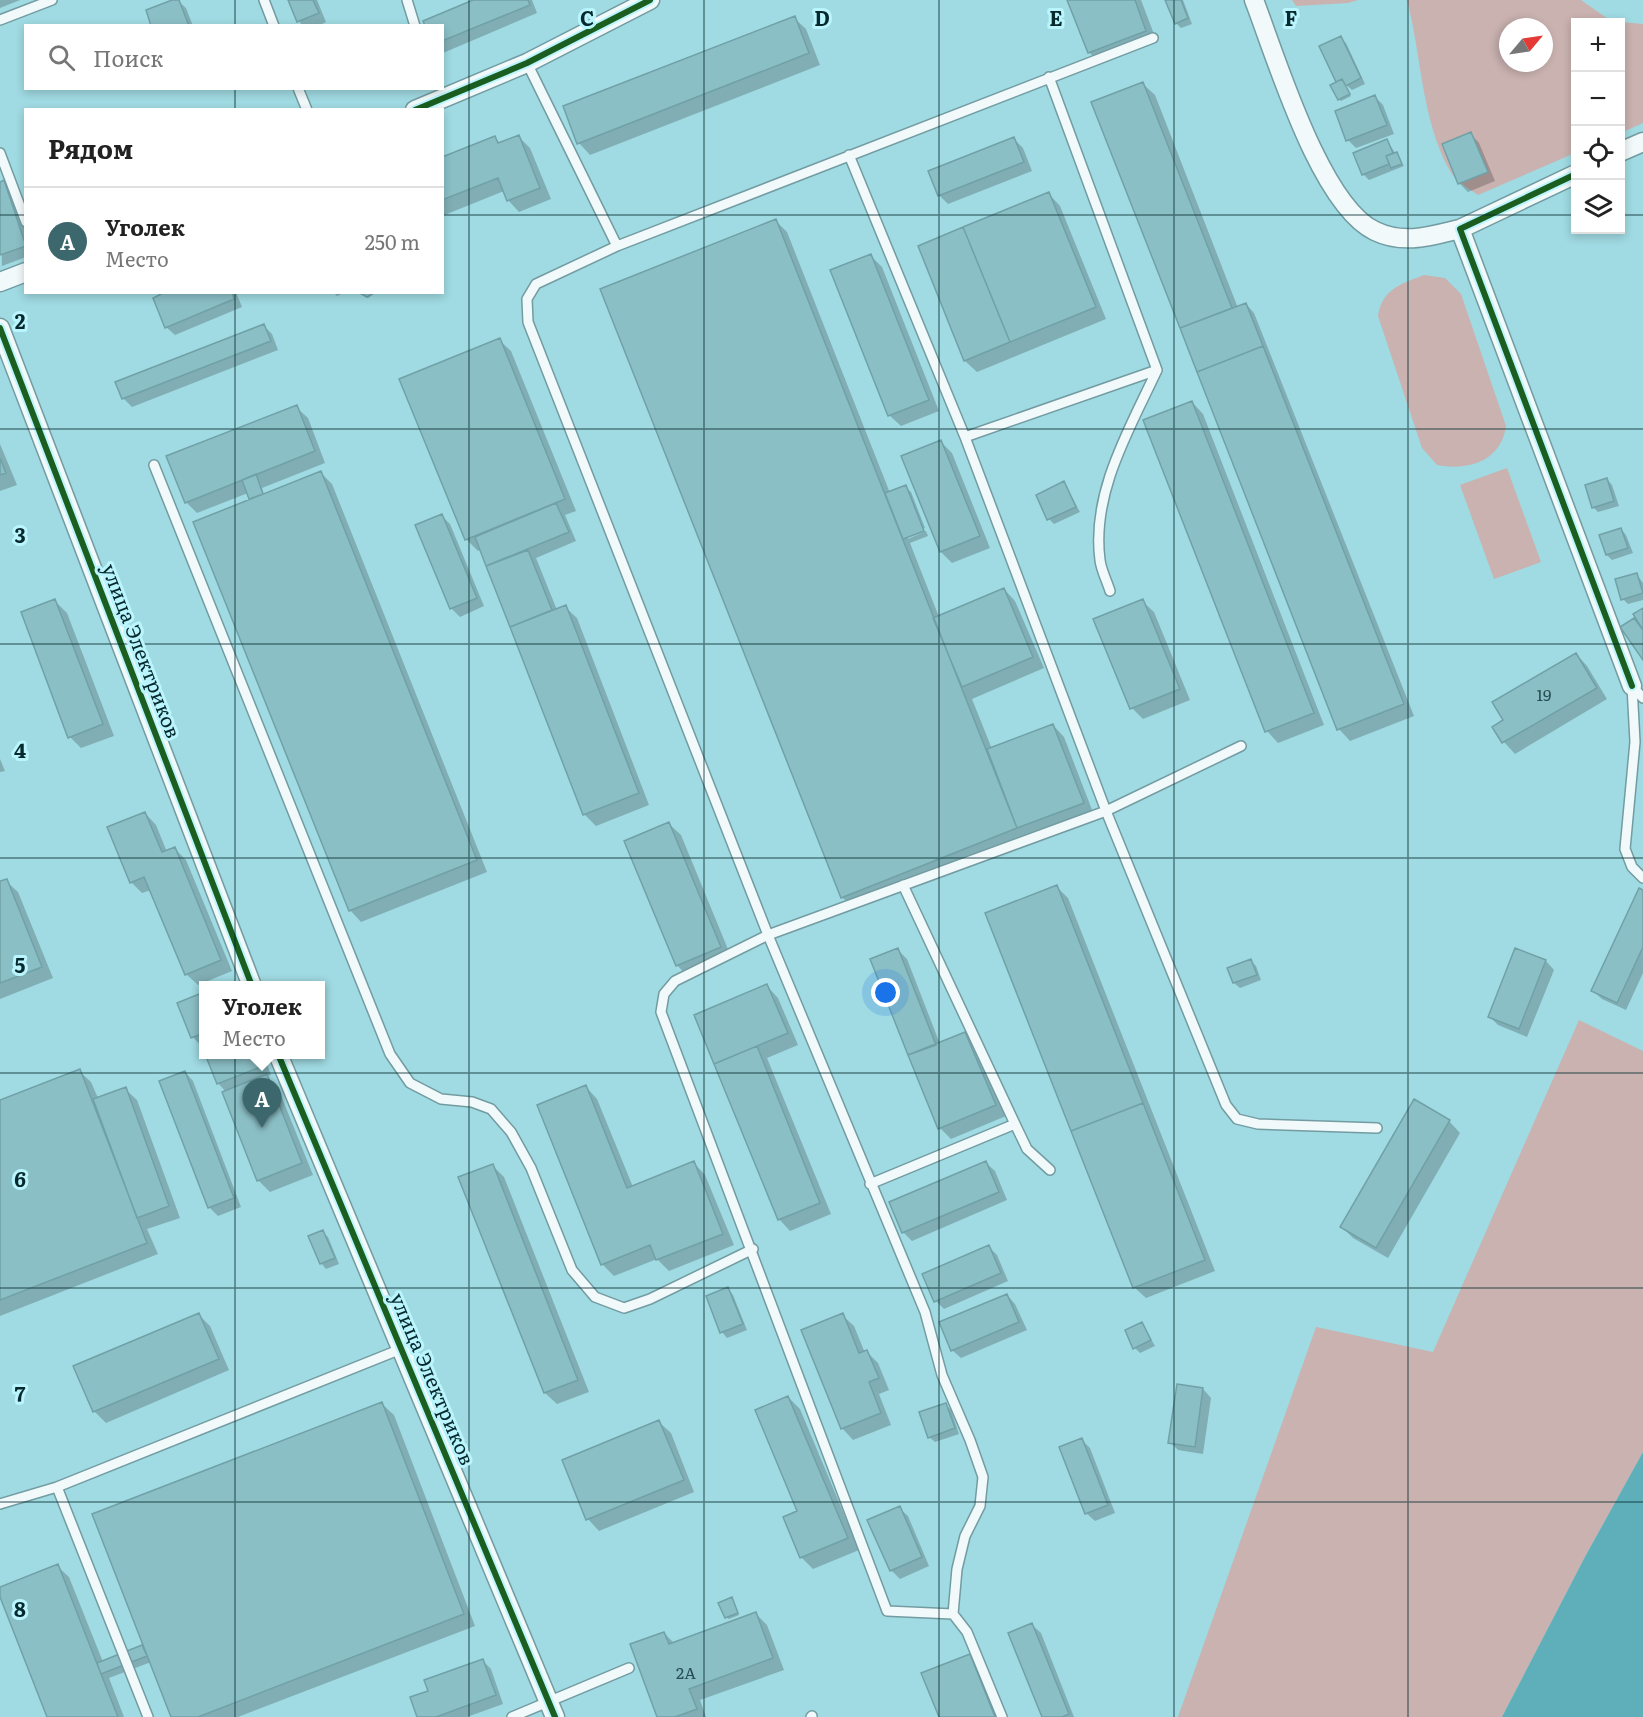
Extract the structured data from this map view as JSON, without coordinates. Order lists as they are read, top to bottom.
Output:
{
  "streets": {
    "street": ["улица Электриков"]
  },
  "house_numbers": ["19", "2А"],
  "north": "top right",
  "page": {
    "map_buttons": ["+", "−"],
    "search": "Поиск",
    "heading": "Рядом",
    "list": [
      {
        "mark": "A",
        "name": "Уголек",
        "note": "Место",
        "value": "250 m"
      }
    ],
    "popup": ["Уголек", "Место"],
    "pins": "A"
  },
  "grid": {
    "columns": [
      "C",
      "D",
      "E",
      "F"
    ],
    "rows": [
      "2",
      "3",
      "4",
      "5",
      "6",
      "7",
      "8"
    ]
  }
}
